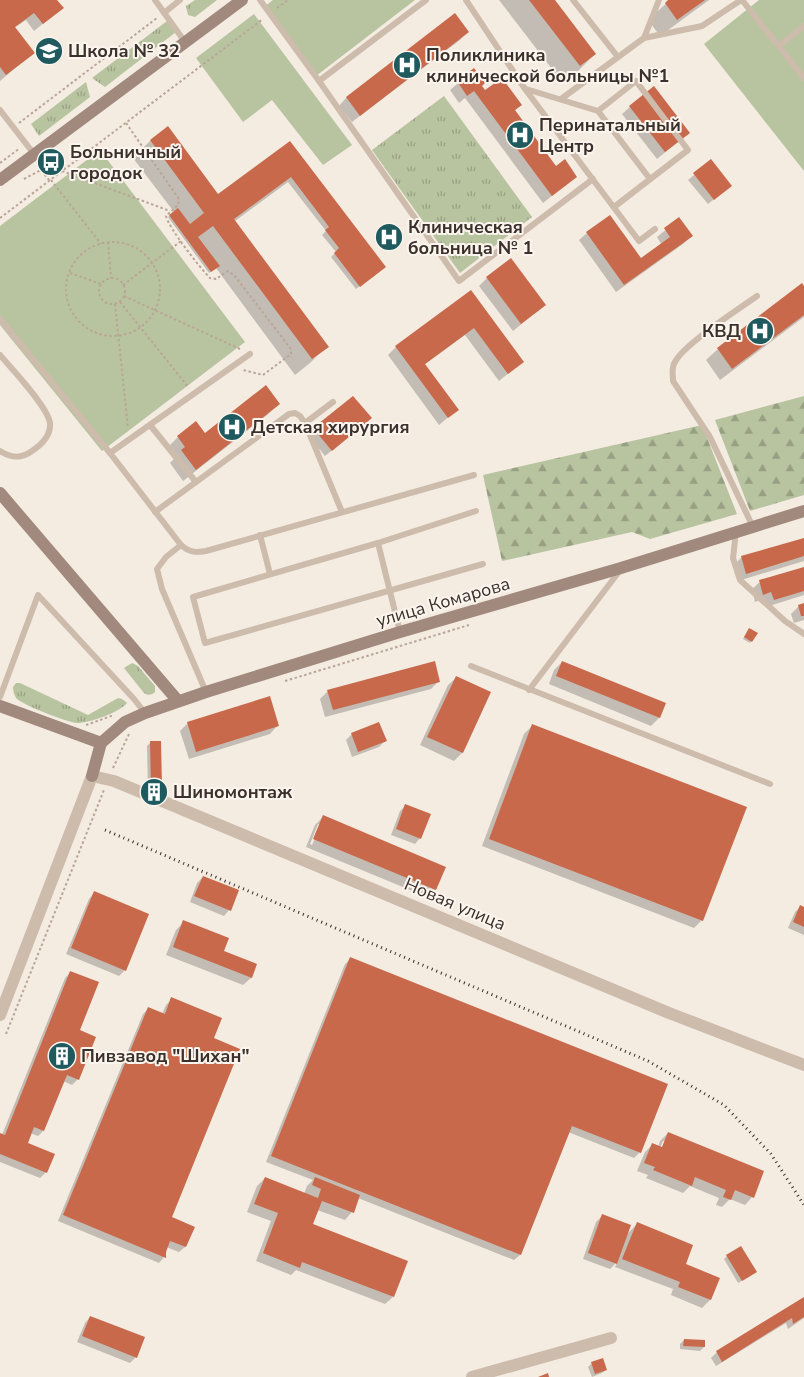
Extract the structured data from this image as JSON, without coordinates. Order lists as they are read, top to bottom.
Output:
{
  "streets": {
    "street": ["улица Комарова", "Новая улица"]
  },
  "places": {
    "school or university": ["Школа № 32"],
    "hospital": [
      "Поликлиника клинической больницы №1",
      "Перинатальный Центр",
      "Клиническая больница № 1",
      "КВД",
      "Детская хирургия"
    ],
    "bus stop": ["Больничный городок"],
    "building": ["Шиномонтаж", "Пивзавод \"Шихан\""]
  }
}
